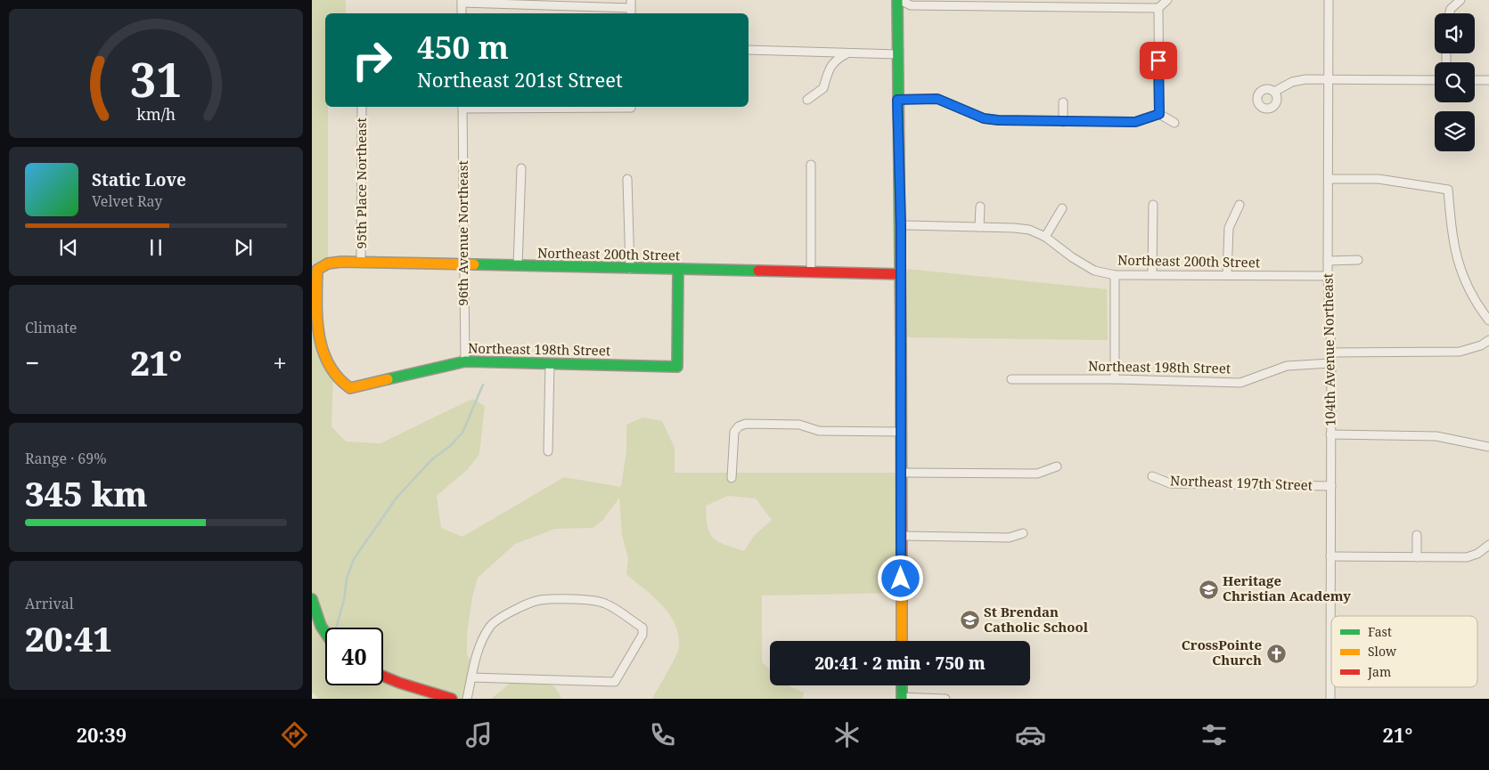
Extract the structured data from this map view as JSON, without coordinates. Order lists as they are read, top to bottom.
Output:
{
  "streets": {
    "street": [
      "95th Place Northeast",
      "96th Avenue Northeast",
      "Northeast 200th Street",
      "Northeast 198th Street",
      "104th Avenue Northeast",
      "Northeast 197th Street"
    ]
  },
  "crossings": [
    ["95th Place Northeast", "Northeast 200th Street"],
    ["96th Avenue Northeast", "Northeast 200th Street"],
    ["96th Avenue Northeast", "Northeast 198th Street"],
    ["Northeast 200th Street", "Northeast 198th Street"],
    ["Northeast 200th Street", "104th Avenue Northeast"],
    ["Northeast 198th Street", "104th Avenue Northeast"],
    ["104th Avenue Northeast", "Northeast 197th Street"]
  ],
  "places": {
    "school or university": ["Heritage Christian Academy", "St Brendan Catholic School"],
    "church": ["CrossPointe Church"]
  },
  "legend": ["Fast", "Slow", "Jam"],
  "page": {
    "turn": ["450 m", "Northeast 201st Street"],
    "song": ["Static Love", "Velvet Ray"],
    "tile": [
      "Climate",
      ["Range · 69%", "345 km"],
      ["Arrival", "20:41"]
    ],
    "heat": ["−", "21°", "+"],
    "limit": "40",
    "trip": "20:41 · 2 min · 750 m",
    "tabs": ["20:39", "21°"],
    "gauge": ["31", "km/h"]
  }
}
